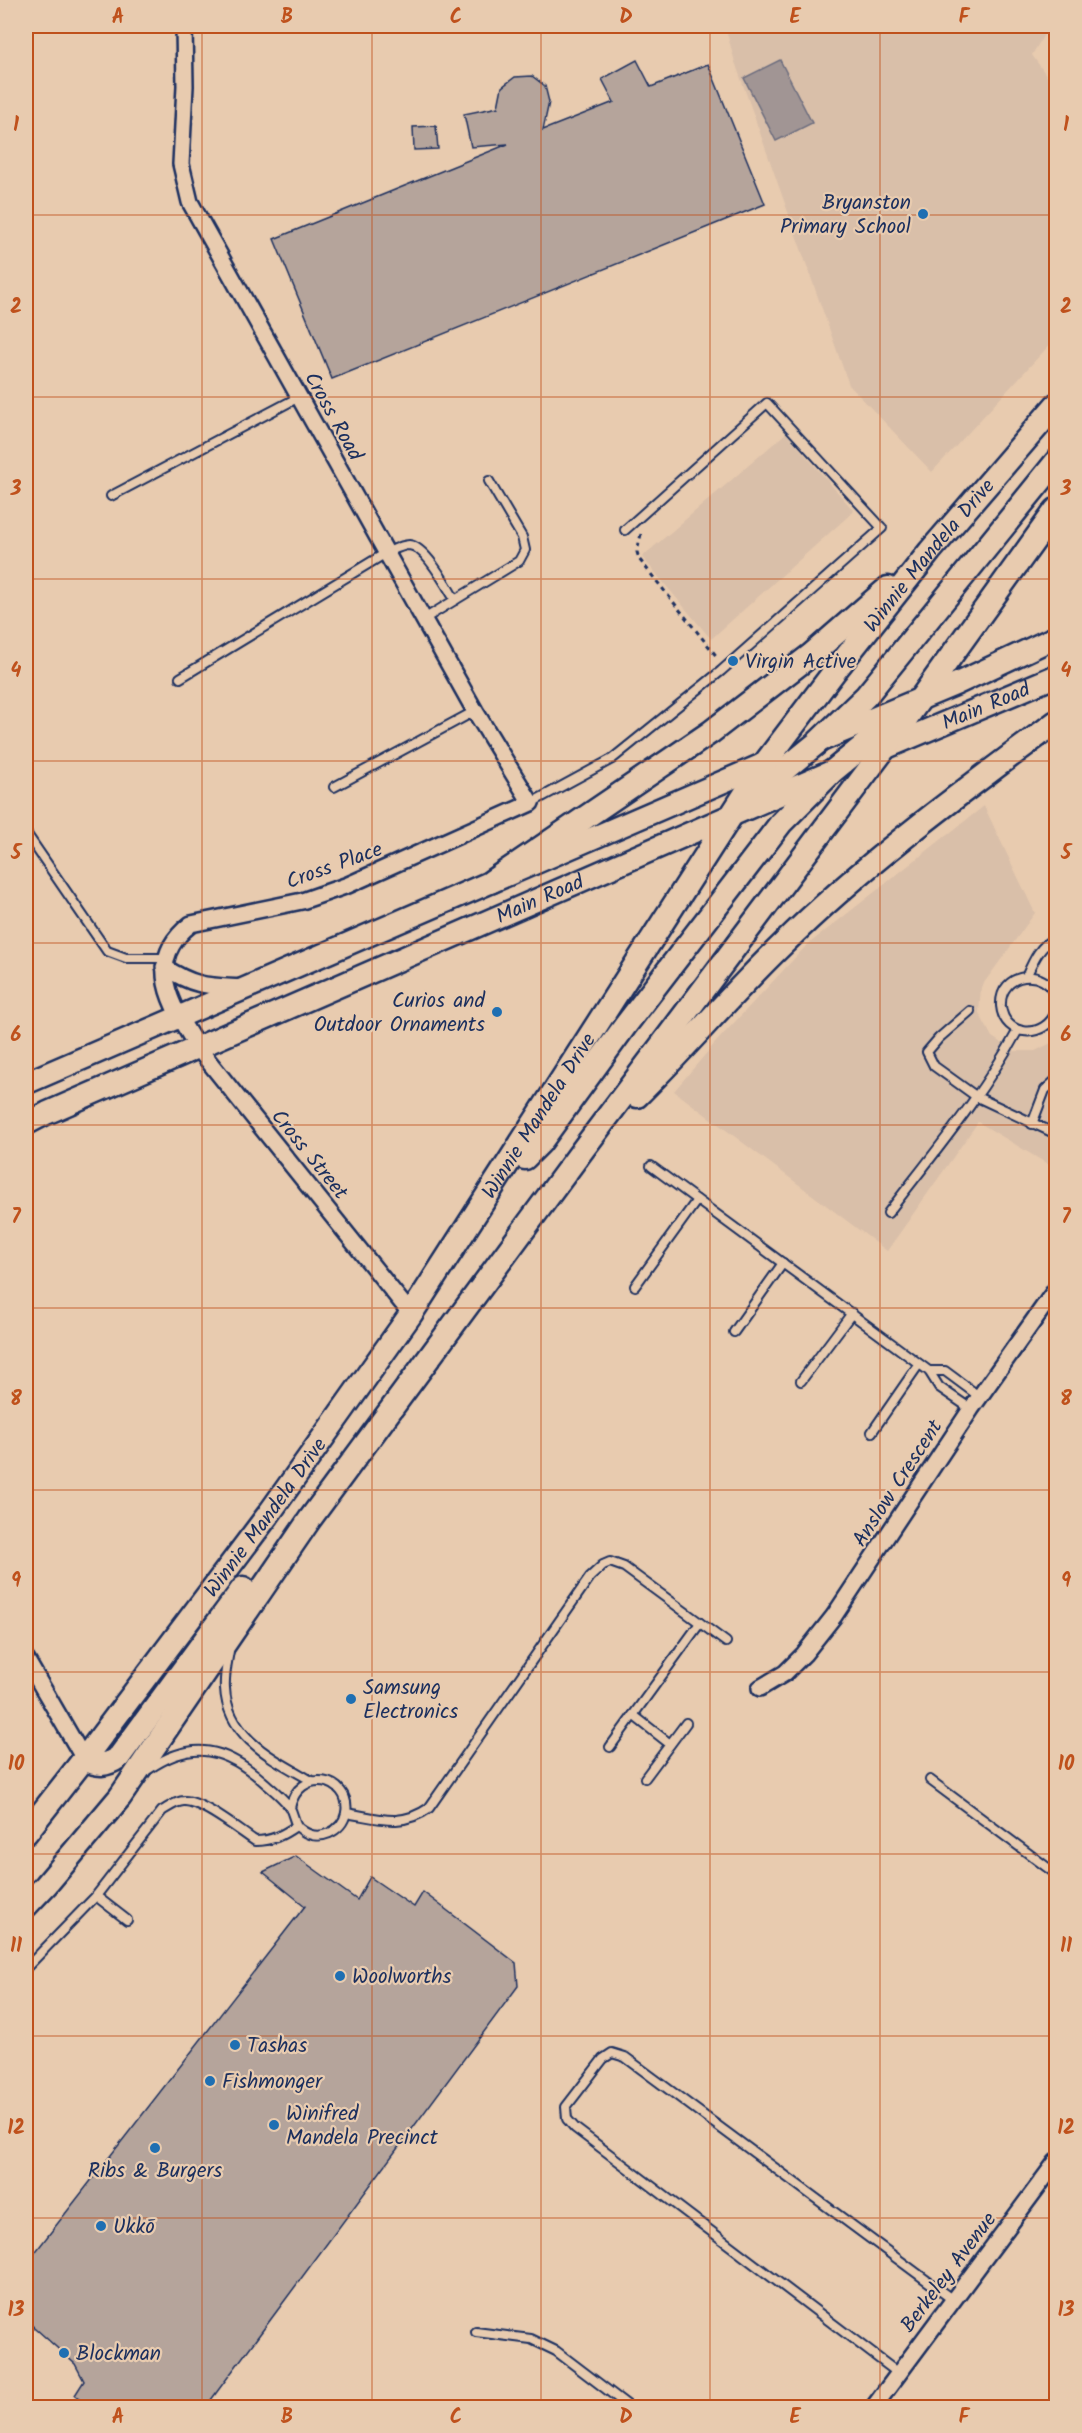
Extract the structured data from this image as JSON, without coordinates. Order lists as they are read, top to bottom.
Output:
{
  "streets": {
    "main road": ["Winnie Mandela Drive", "Main Road"],
    "street": [
      "Cross Road",
      "Cross Place",
      "Cross Street",
      "Anslow Crescent",
      "Berkeley Avenue"
    ]
  },
  "crossings": [
    ["Cross Road", "Cross Place"],
    ["Winnie Mandela Drive", "Main Road"],
    ["Winnie Mandela Drive", "Cross Street"],
    ["Main Road", "Cross Street"]
  ],
  "places": [
    "Bryanston Primary School",
    "Virgin Active",
    "Curios and Outdoor Ornaments",
    "Samsung Electronics",
    "Woolworths",
    "Tashas",
    "Fishmonger",
    "Winifred Mandela Precinct",
    "Ribs & Burgers",
    "Ukkō",
    "Blockman"
  ],
  "grid": {
    "columns": [
      "A",
      "B",
      "C",
      "D",
      "E",
      "F"
    ],
    "rows": [
      "1",
      "2",
      "3",
      "4",
      "5",
      "6",
      "7",
      "8",
      "9",
      "10",
      "11",
      "12",
      "13"
    ]
  }
}
